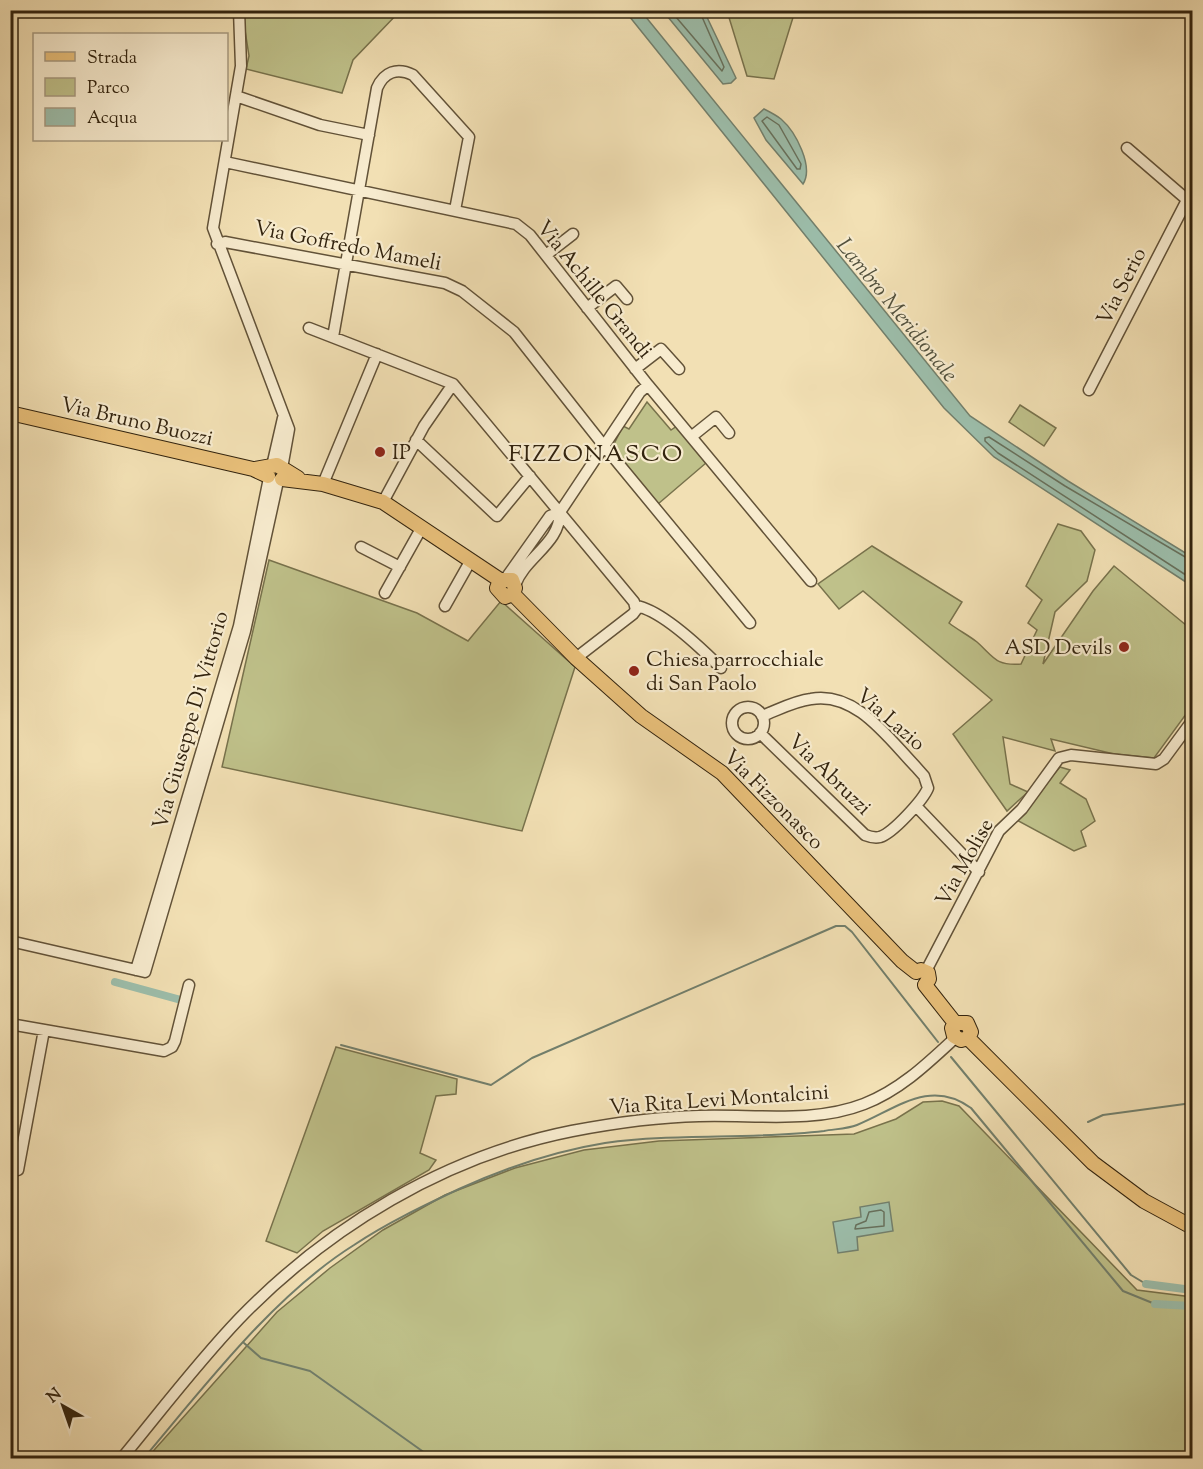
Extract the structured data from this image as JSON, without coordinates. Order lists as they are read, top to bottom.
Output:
{
  "streets": {
    "main road": ["Via Bruno Buozzi", "Via Fizzonasco"],
    "street": [
      "Via Goffredo Mameli",
      "Via Serio",
      "Via Achille Grandi",
      "Via Lazio",
      "Via Giuseppe Di Vittorio",
      "Via Abruzzi",
      "Via Molise",
      "Via Rita Levi Montalcini"
    ]
  },
  "crossings": [
    ["Via Goffredo Mameli", "Via Giuseppe Di Vittorio"],
    ["Via Achille Grandi", "Via Giuseppe Di Vittorio"],
    ["Via Bruno Buozzi", "Via Giuseppe Di Vittorio"],
    ["Via Bruno Buozzi", "Via Fizzonasco"],
    ["Via Lazio", "Via Abruzzi"],
    ["Via Giuseppe Di Vittorio", "Via Fizzonasco"],
    ["Via Fizzonasco", "Via Molise"],
    ["Via Fizzonasco", "Via Rita Levi Montalcini"]
  ],
  "districts": ["FIZZONASCO"],
  "water": ["Lambro Meridionale"],
  "places": ["IP", "ASD Devils", "Chiesa parrocchiale di San Paolo"],
  "legend": ["Strada", "Parco", "Acqua"],
  "north": "top left"
}
